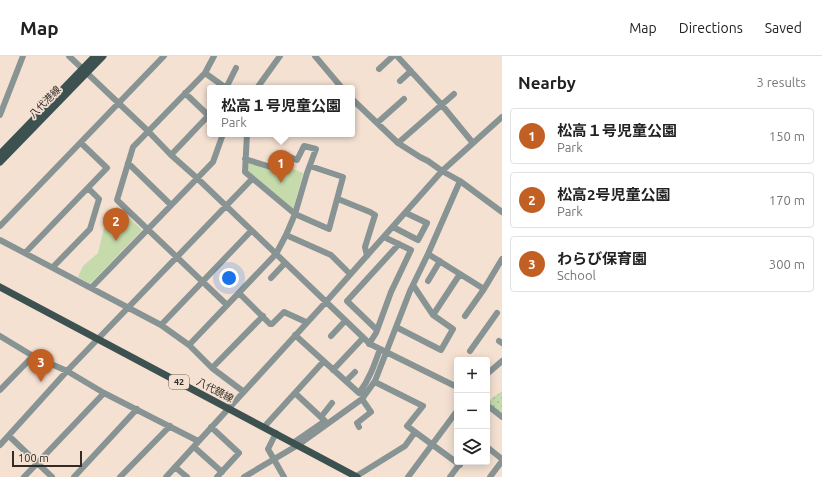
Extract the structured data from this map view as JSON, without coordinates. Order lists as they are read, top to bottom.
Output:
{
  "streets": {
    "main road": ["八代港線", "42", "八代鏡線"]
  },
  "scale_bar": "100 m",
  "page": {
    "header": "Map",
    "nav": ["Map", "Directions", "Saved"],
    "heading": ["Nearby", "3 results"],
    "popup": ["松高１号児童公園", "Park"],
    "list": [
      {
        "mark": "1",
        "name": "松高１号児童公園",
        "note": "Park",
        "value": "150 m"
      },
      {
        "mark": "2",
        "name": "松高2号児童公園",
        "note": "Park",
        "value": "170 m"
      },
      {
        "mark": "3",
        "name": "わらび保育園",
        "note": "School",
        "value": "300 m"
      }
    ],
    "pins": ["1", "2", "3"],
    "map_buttons": ["+", "−"],
    "scale": "100 m"
  }
}
